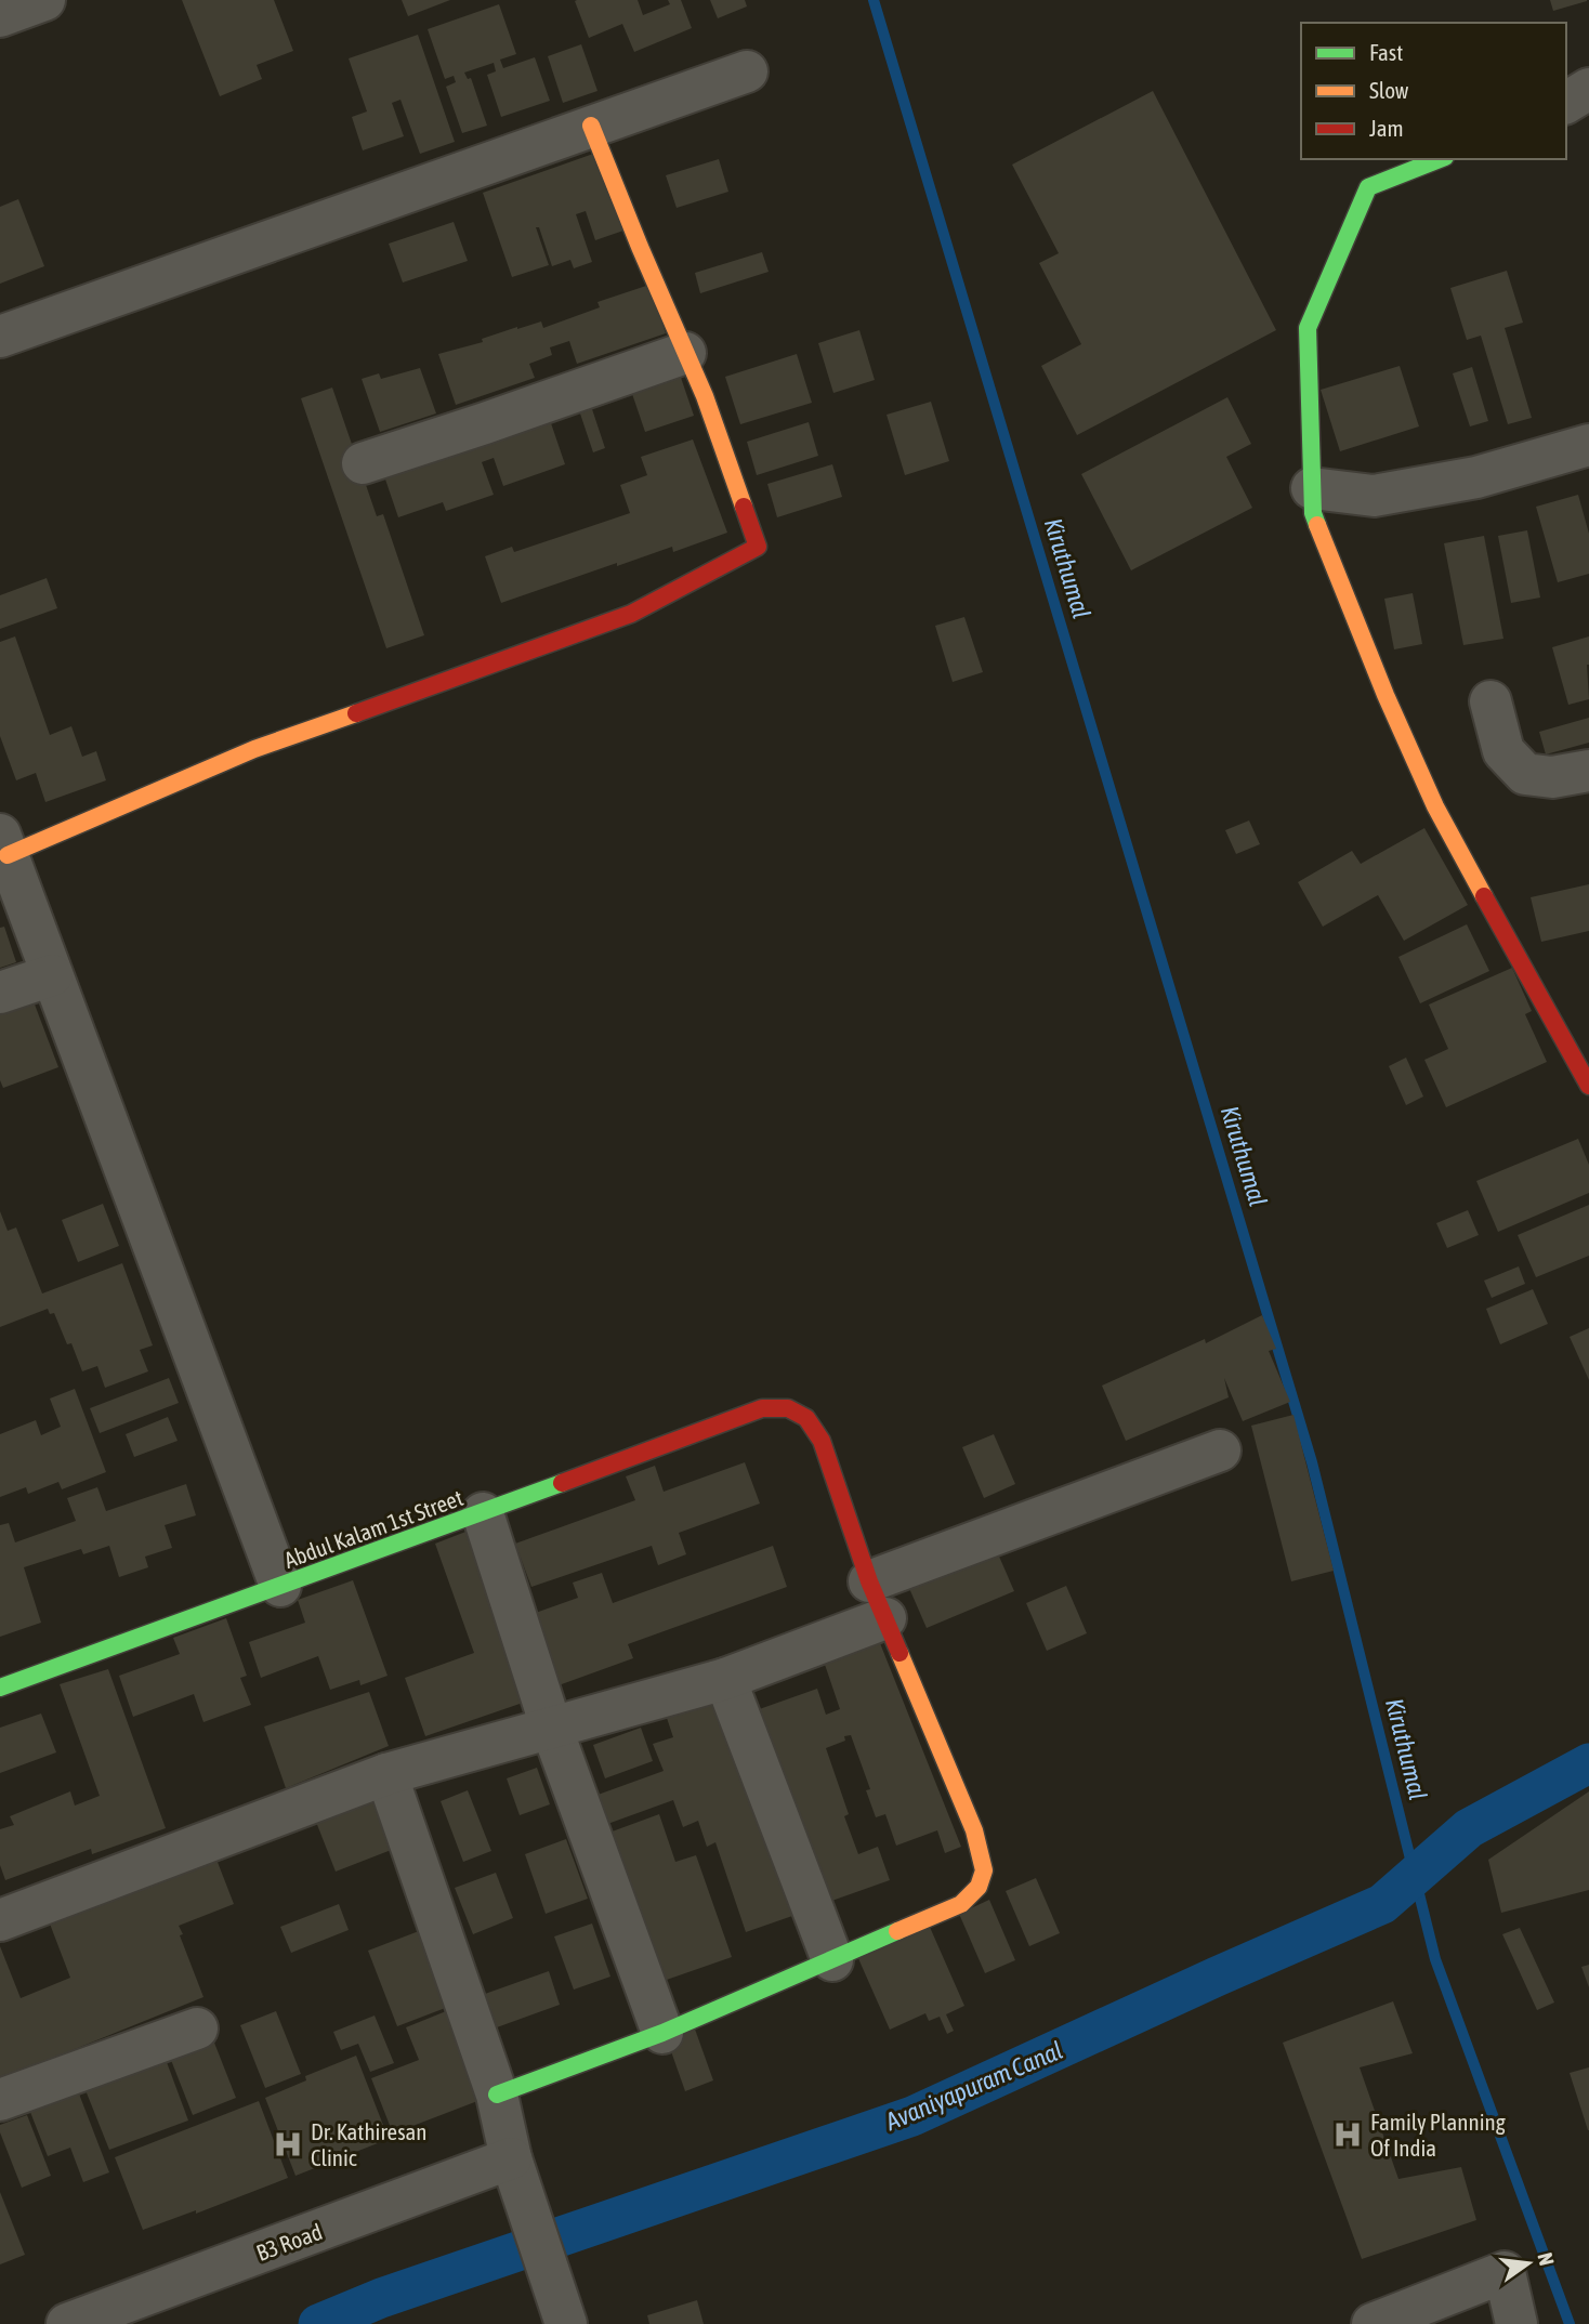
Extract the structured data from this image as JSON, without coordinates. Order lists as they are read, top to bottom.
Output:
{
  "streets": {
    "street": ["Abdul Kalam 1st Street", "B3 Road"]
  },
  "water": ["Kiruthumal", "Avaniyapuram Canal"],
  "places": {
    "hospital": ["Family Planning Of India", "Dr. Kathiresan Clinic"]
  },
  "legend": ["Fast", "Slow", "Jam"],
  "north": "right"
}
